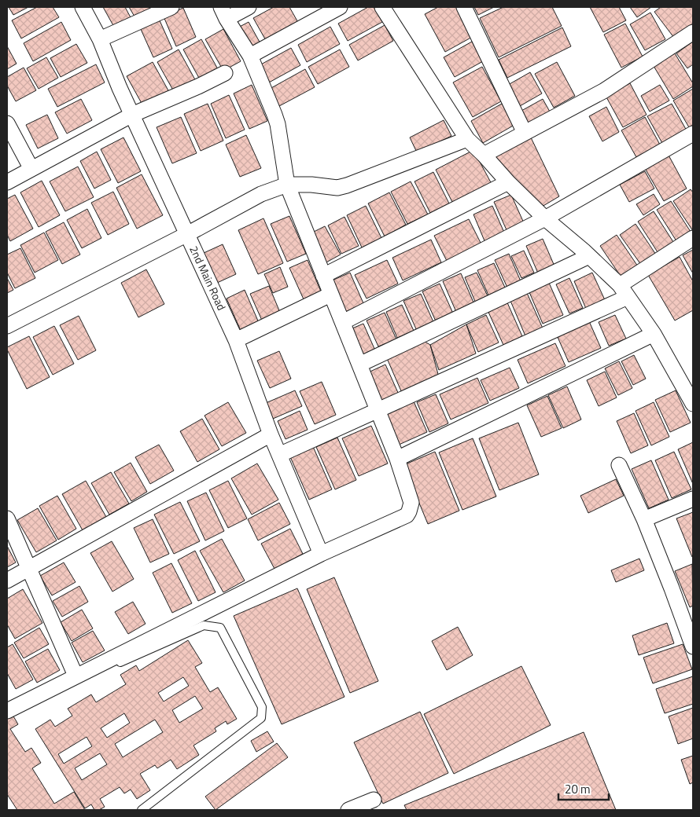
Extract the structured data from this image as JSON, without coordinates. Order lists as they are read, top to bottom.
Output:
{
  "streets": {
    "street": ["2nd Main Road"]
  },
  "scale_bar": "20 m"
}
